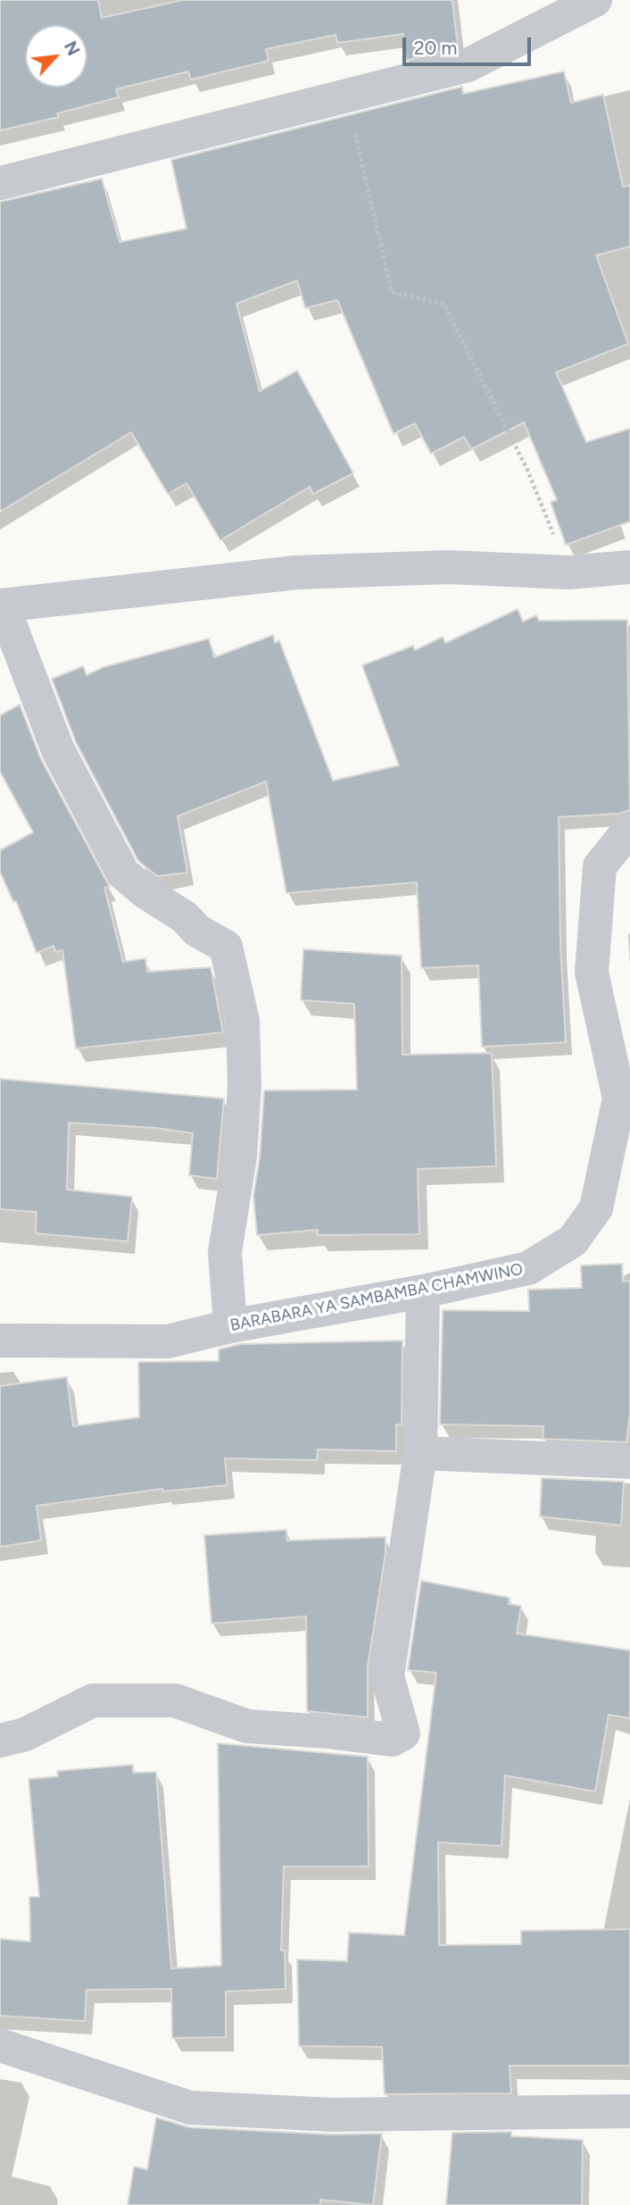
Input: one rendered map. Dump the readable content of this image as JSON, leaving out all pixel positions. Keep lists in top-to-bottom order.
{
  "streets": {
    "street": ["BARABARA YA SAMBAMBA CHAMWINO"]
  },
  "scale_bar": "20 m",
  "north": "top right"
}
